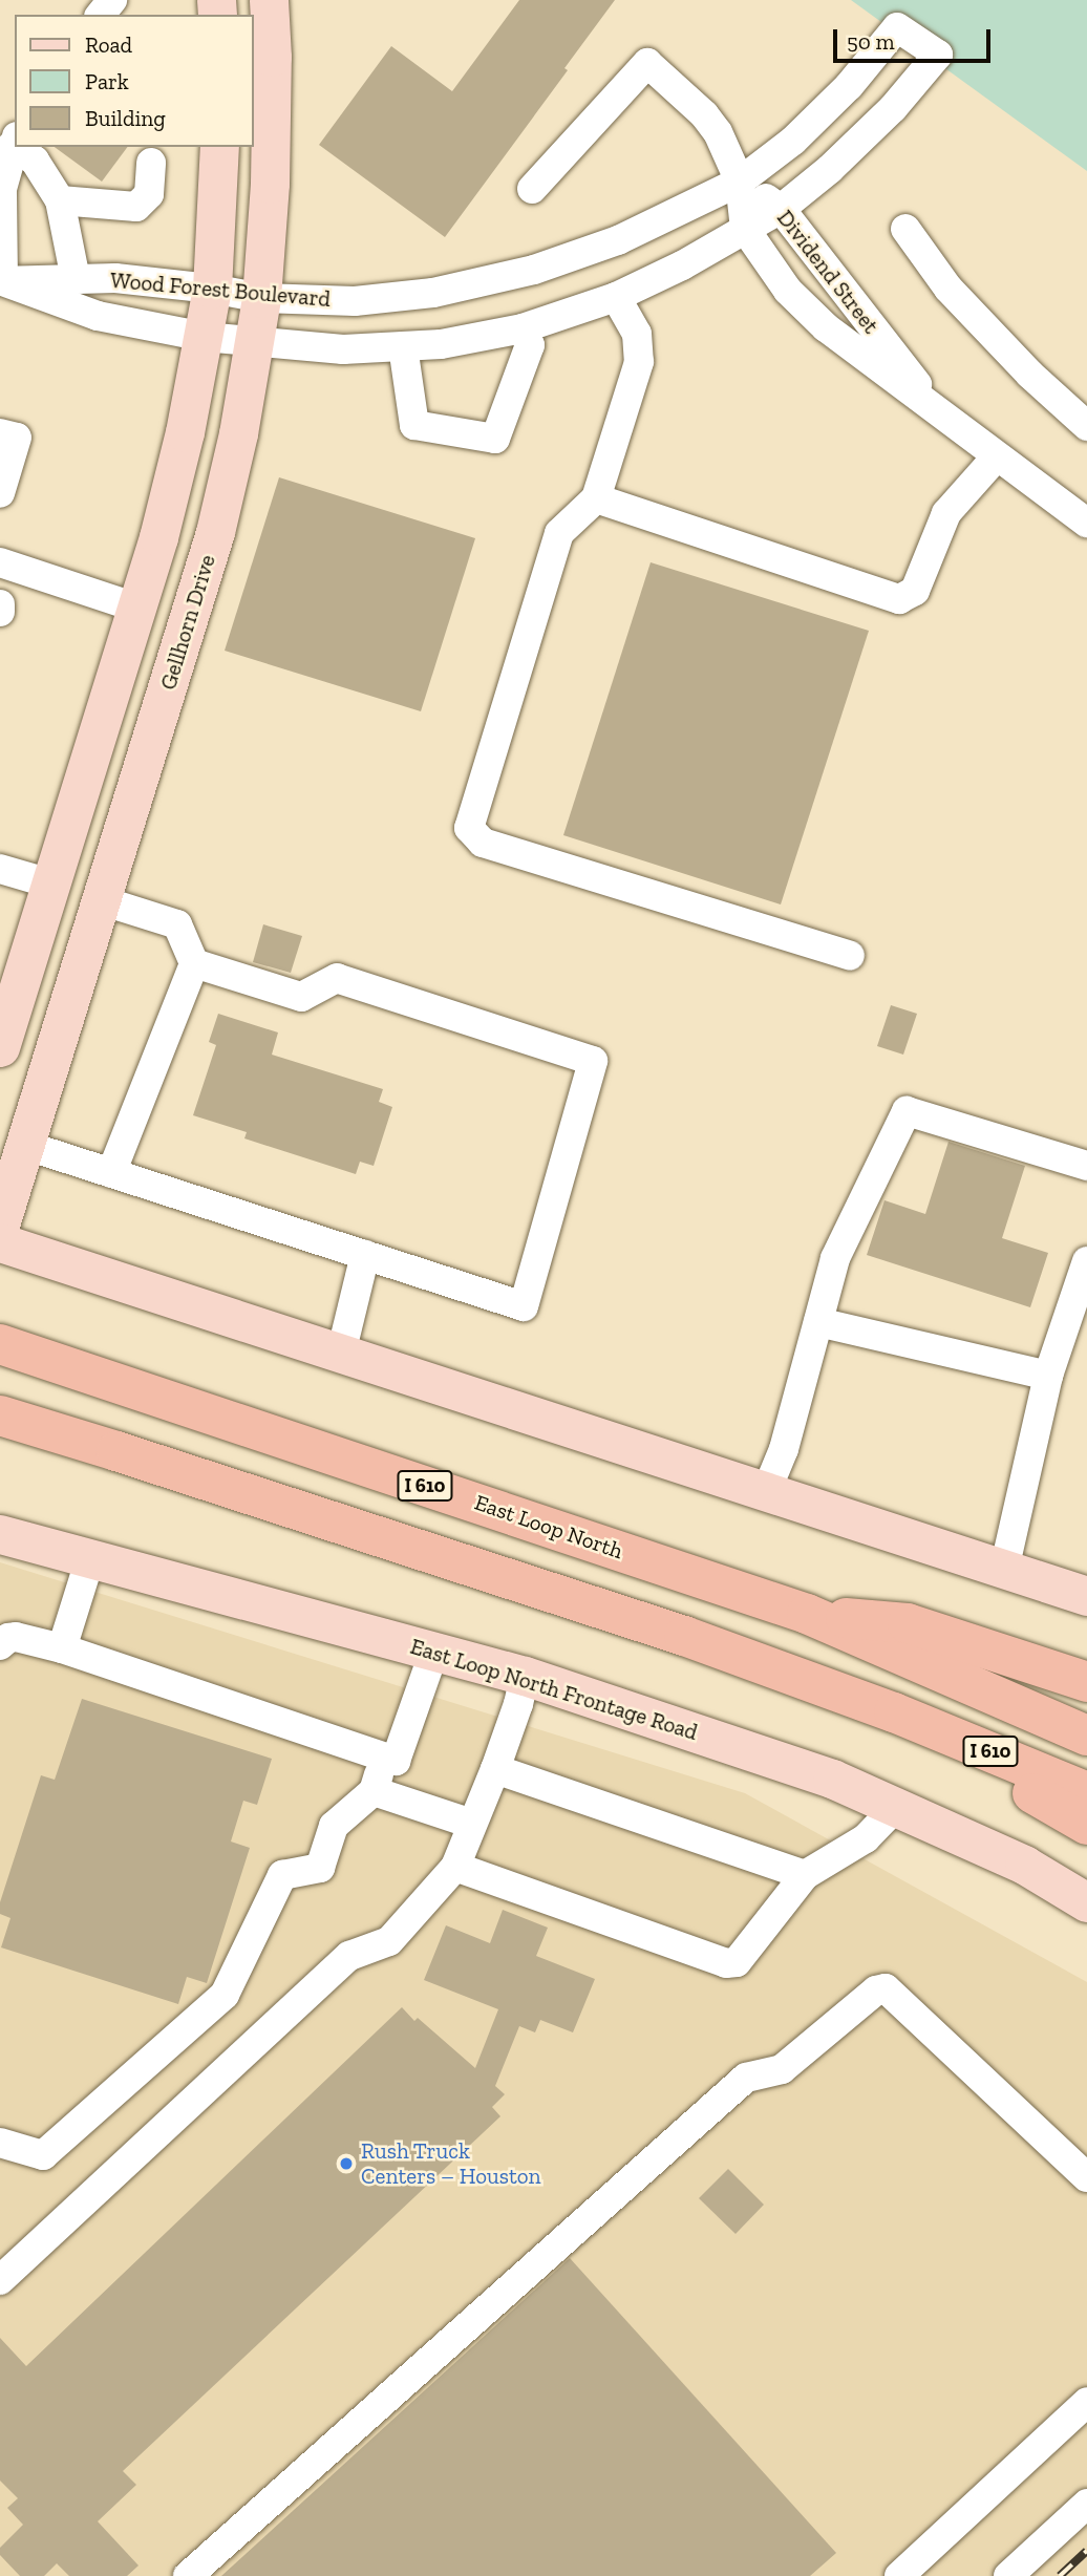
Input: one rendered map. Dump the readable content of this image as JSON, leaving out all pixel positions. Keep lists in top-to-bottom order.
{
  "streets": {
    "highway": ["I 610", "East Loop North"],
    "main road": ["Gellhorn Drive", "East Loop North Frontage Road"],
    "street": ["Dividend Street", "Wood Forest Boulevard"]
  },
  "crossings": [
    ["Dividend Street", "Wood Forest Boulevard"],
    ["Wood Forest Boulevard", "Gellhorn Drive"]
  ],
  "places": ["Rush Truck Centers – Houston"],
  "legend": ["Road", "Park", "Building"],
  "scale_bar": "50 m"
}
